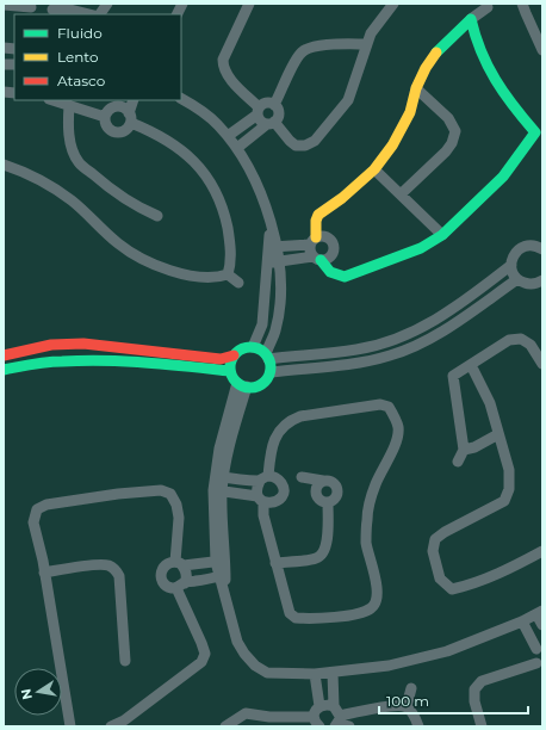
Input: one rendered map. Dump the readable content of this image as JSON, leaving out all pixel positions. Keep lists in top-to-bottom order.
{
  "legend": ["Fluido", "Lento", "Atasco"],
  "scale_bar": "100 m",
  "north": "left"
}
